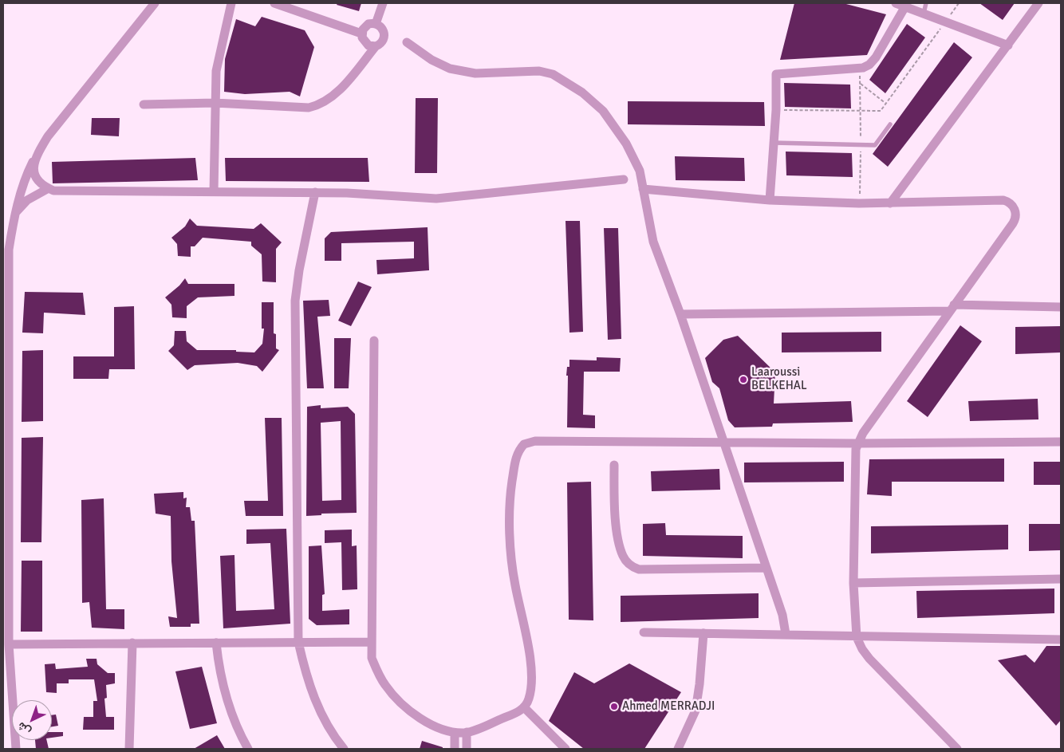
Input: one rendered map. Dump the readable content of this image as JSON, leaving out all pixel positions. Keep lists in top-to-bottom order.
{
  "places": ["Laaroussi BELKEHAL", "Ahmed MERRADJI"],
  "north": "bottom left"
}
